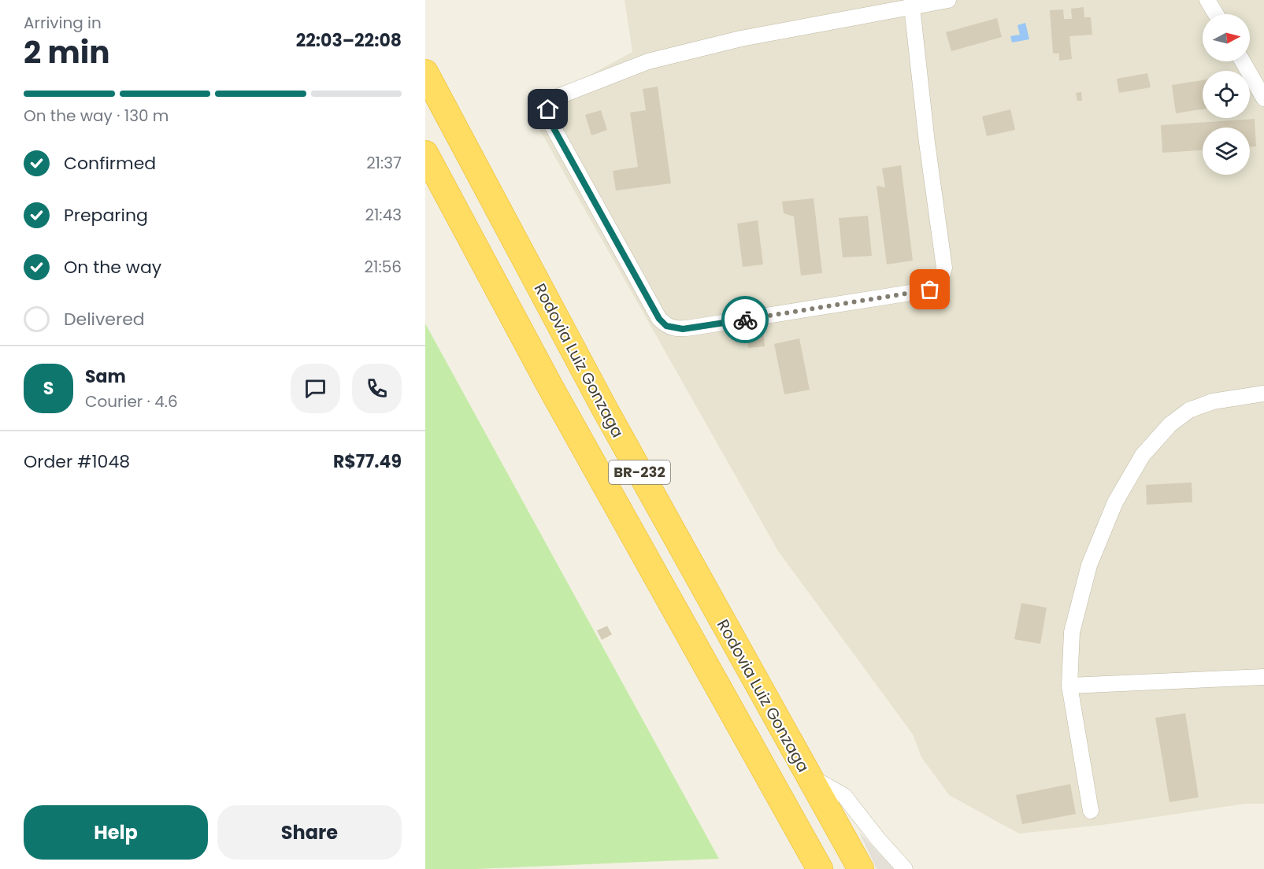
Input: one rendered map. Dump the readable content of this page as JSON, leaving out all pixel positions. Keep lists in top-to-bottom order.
{
  "streets": {
    "highway": ["Rodovia Luiz Gonzaga", "BR-232"]
  },
  "north": "right",
  "page": {
    "heading": ["2 min", "Arriving in", "22:03–22:08"],
    "panel": [
      "Sam",
      "Courier · 4.6",
      "Order #1048",
      "R$77.49"
    ],
    "bar": "On the way · 130 m",
    "list": [
      ["Confirmed", "21:37"],
      ["Preparing", "21:43"],
      ["On the way", "21:56"],
      "Delivered"
    ],
    "round": "S",
    "buttons": ["Help", "Share"]
  }
}
